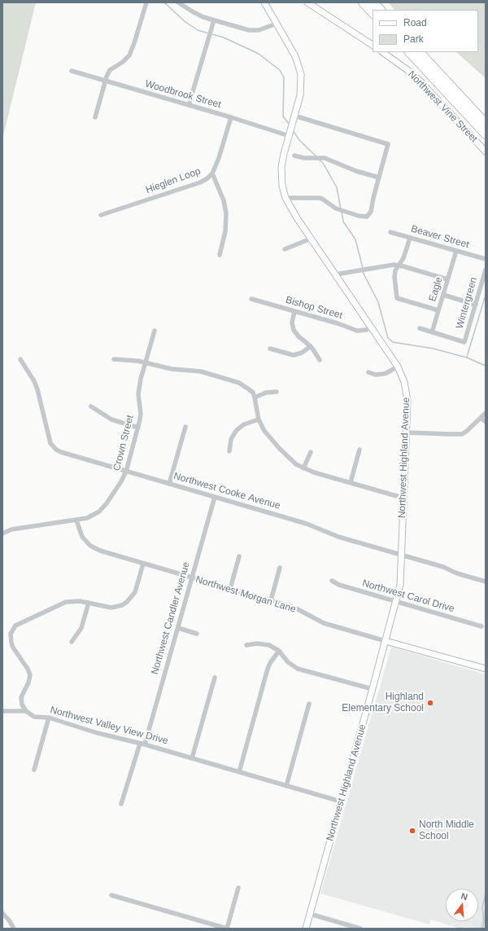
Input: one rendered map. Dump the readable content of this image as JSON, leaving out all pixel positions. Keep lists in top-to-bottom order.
{
  "streets": {
    "main road": ["Northwest Vine Street", "Northwest Highland Avenue", "Northwest Morgan Lane"],
    "street": [
      "Woodbrook Street",
      "Hieglen Loop",
      "Beaver Street",
      "Eagle",
      "Wintergreen",
      "Bishop Street",
      "Crown Street",
      "Northwest Cooke Avenue",
      "Northwest Carol Drive",
      "Northwest Candler Avenue",
      "Northwest Valley View Drive"
    ]
  },
  "crossings": [
    ["Woodbrook Street", "Hieglen Loop"],
    ["Woodbrook Street", "Northwest Highland Avenue"],
    ["Beaver Street", "Eagle"],
    ["Eagle", "Wintergreen"],
    ["Bishop Street", "Northwest Highland Avenue"],
    ["Crown Street", "Northwest Cooke Avenue"],
    ["Crown Street", "Northwest Morgan Lane"],
    ["Northwest Highland Avenue", "Northwest Cooke Avenue"],
    ["Northwest Highland Avenue", "Northwest Morgan Lane"],
    ["Northwest Highland Avenue", "Northwest Carol Drive"],
    ["Northwest Highland Avenue", "Northwest Valley View Drive"],
    ["Northwest Cooke Avenue", "Northwest Candler Avenue"],
    ["Northwest Morgan Lane", "Northwest Candler Avenue"],
    ["Northwest Candler Avenue", "Northwest Valley View Drive"]
  ],
  "places": ["Highland Elementary School", "North Middle School"],
  "legend": ["Road", "Park"],
  "north": "top"
}
